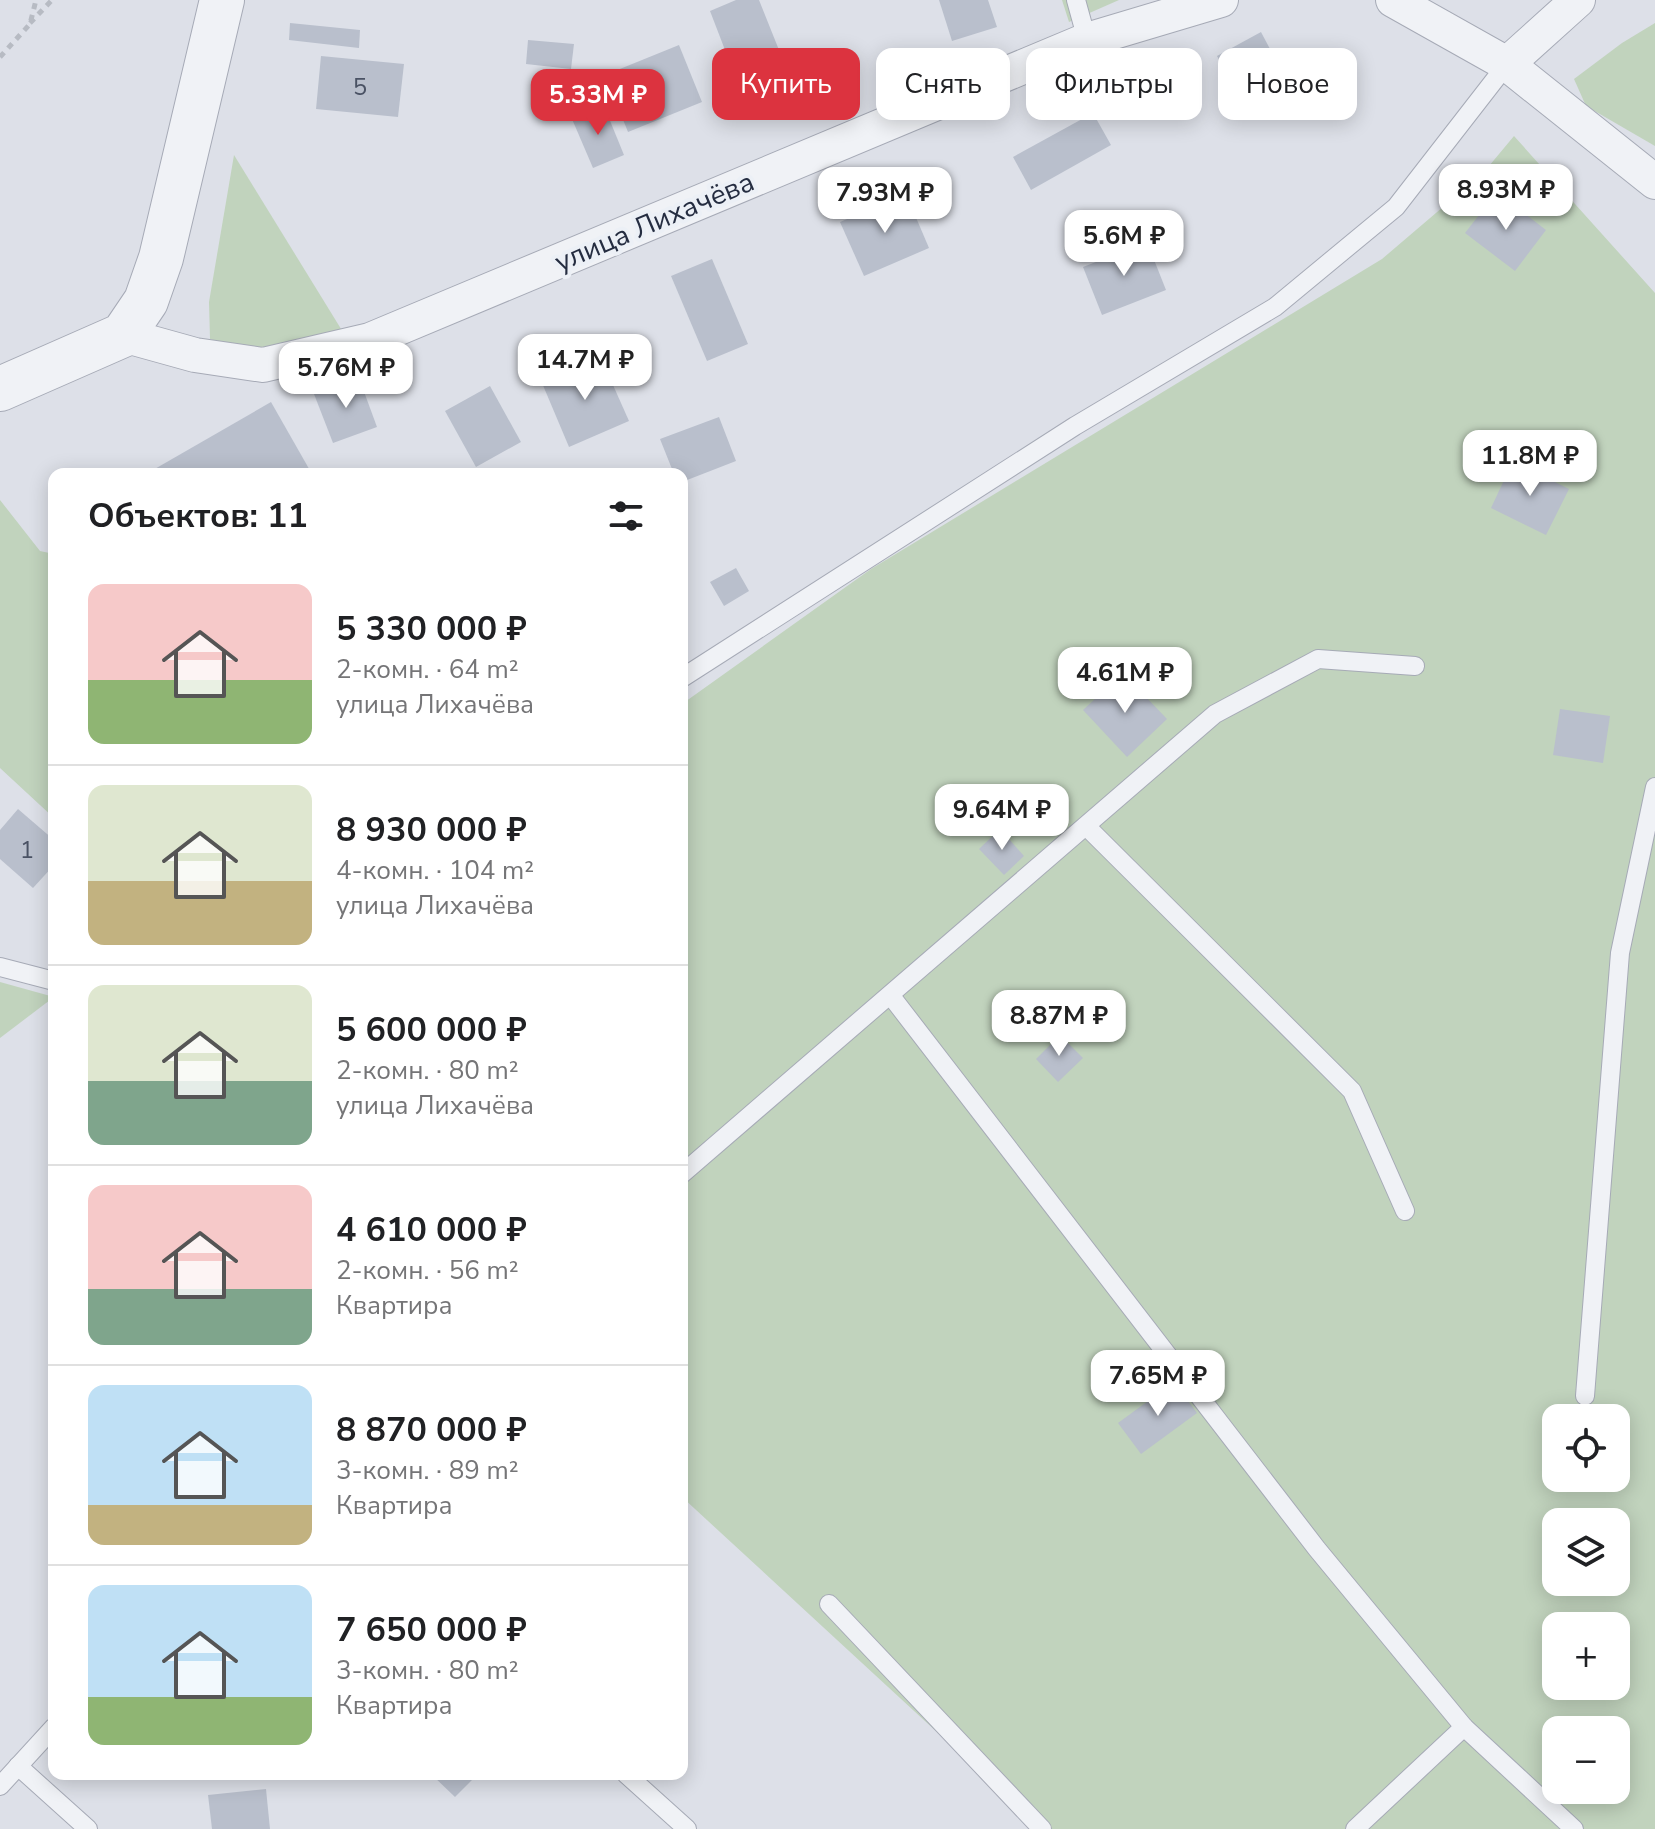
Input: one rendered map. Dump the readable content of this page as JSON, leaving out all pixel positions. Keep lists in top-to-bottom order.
{
  "streets": {
    "street": ["улица Лихачёва"]
  },
  "house_numbers": ["5", "1"],
  "page": {
    "chip": [
      "Купить",
      "Снять",
      "Фильтры",
      "Новое"
    ],
    "price": [
      "5.33M ₽",
      "8.93M ₽",
      "7.93M ₽",
      "5.6M ₽",
      "14.7M ₽",
      "5.76M ₽",
      "11.8M ₽",
      "4.61M ₽",
      "9.64M ₽",
      "8.87M ₽",
      "7.65M ₽"
    ],
    "heading": "Объектов: 11",
    "list": [
      {
        "name": "5 330 000 ₽",
        "note": "2-комн. · 64 m² · улица Лихачёва"
      },
      {
        "name": "8 930 000 ₽",
        "note": "4-комн. · 104 m² · улица Лихачёва"
      },
      {
        "name": "5 600 000 ₽",
        "note": "2-комн. · 80 m² · улица Лихачёва"
      },
      {
        "name": "4 610 000 ₽",
        "note": "2-комн. · 56 m² · Квартира"
      },
      {
        "name": "8 870 000 ₽",
        "note": "3-комн. · 89 m² · Квартира"
      },
      {
        "name": "7 650 000 ₽",
        "note": "3-комн. · 80 m² · Квартира"
      }
    ],
    "map_buttons": ["+", "−"]
  }
}
